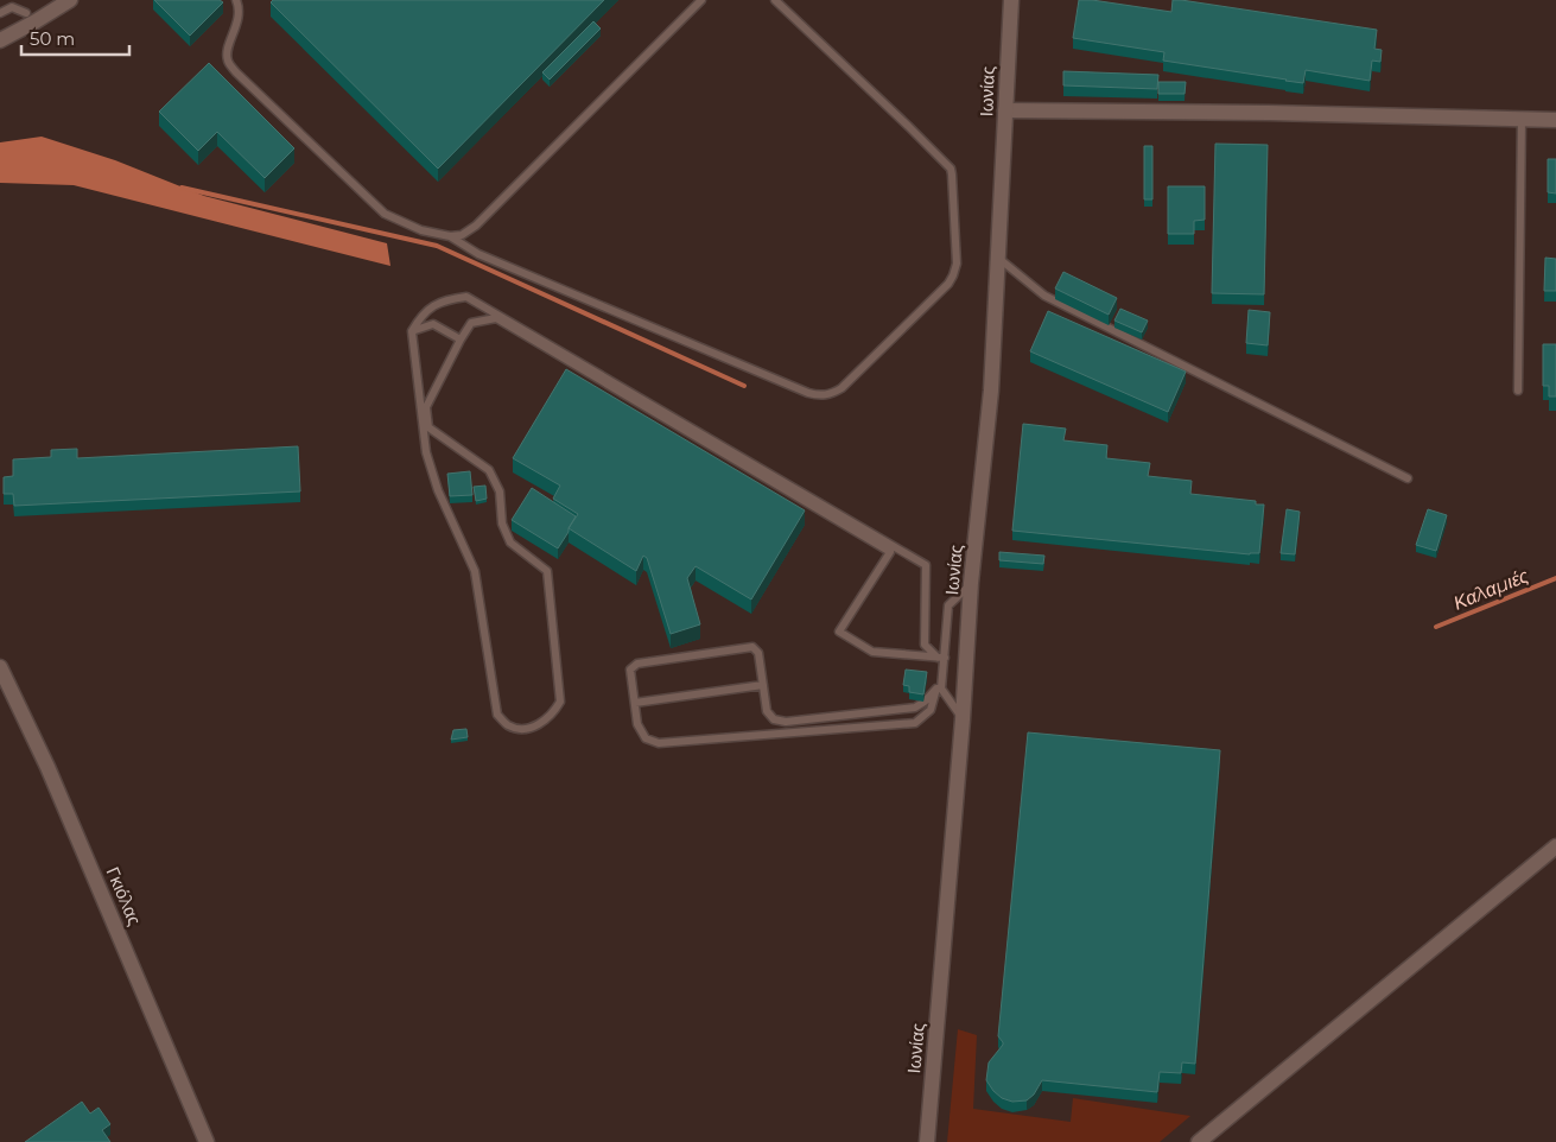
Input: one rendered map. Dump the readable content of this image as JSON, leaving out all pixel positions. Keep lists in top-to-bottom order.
{
  "streets": {
    "street": ["Ιωνίας", "Γκιόλας"]
  },
  "water": ["Καλαμιές"],
  "scale_bar": "50 m"
}
